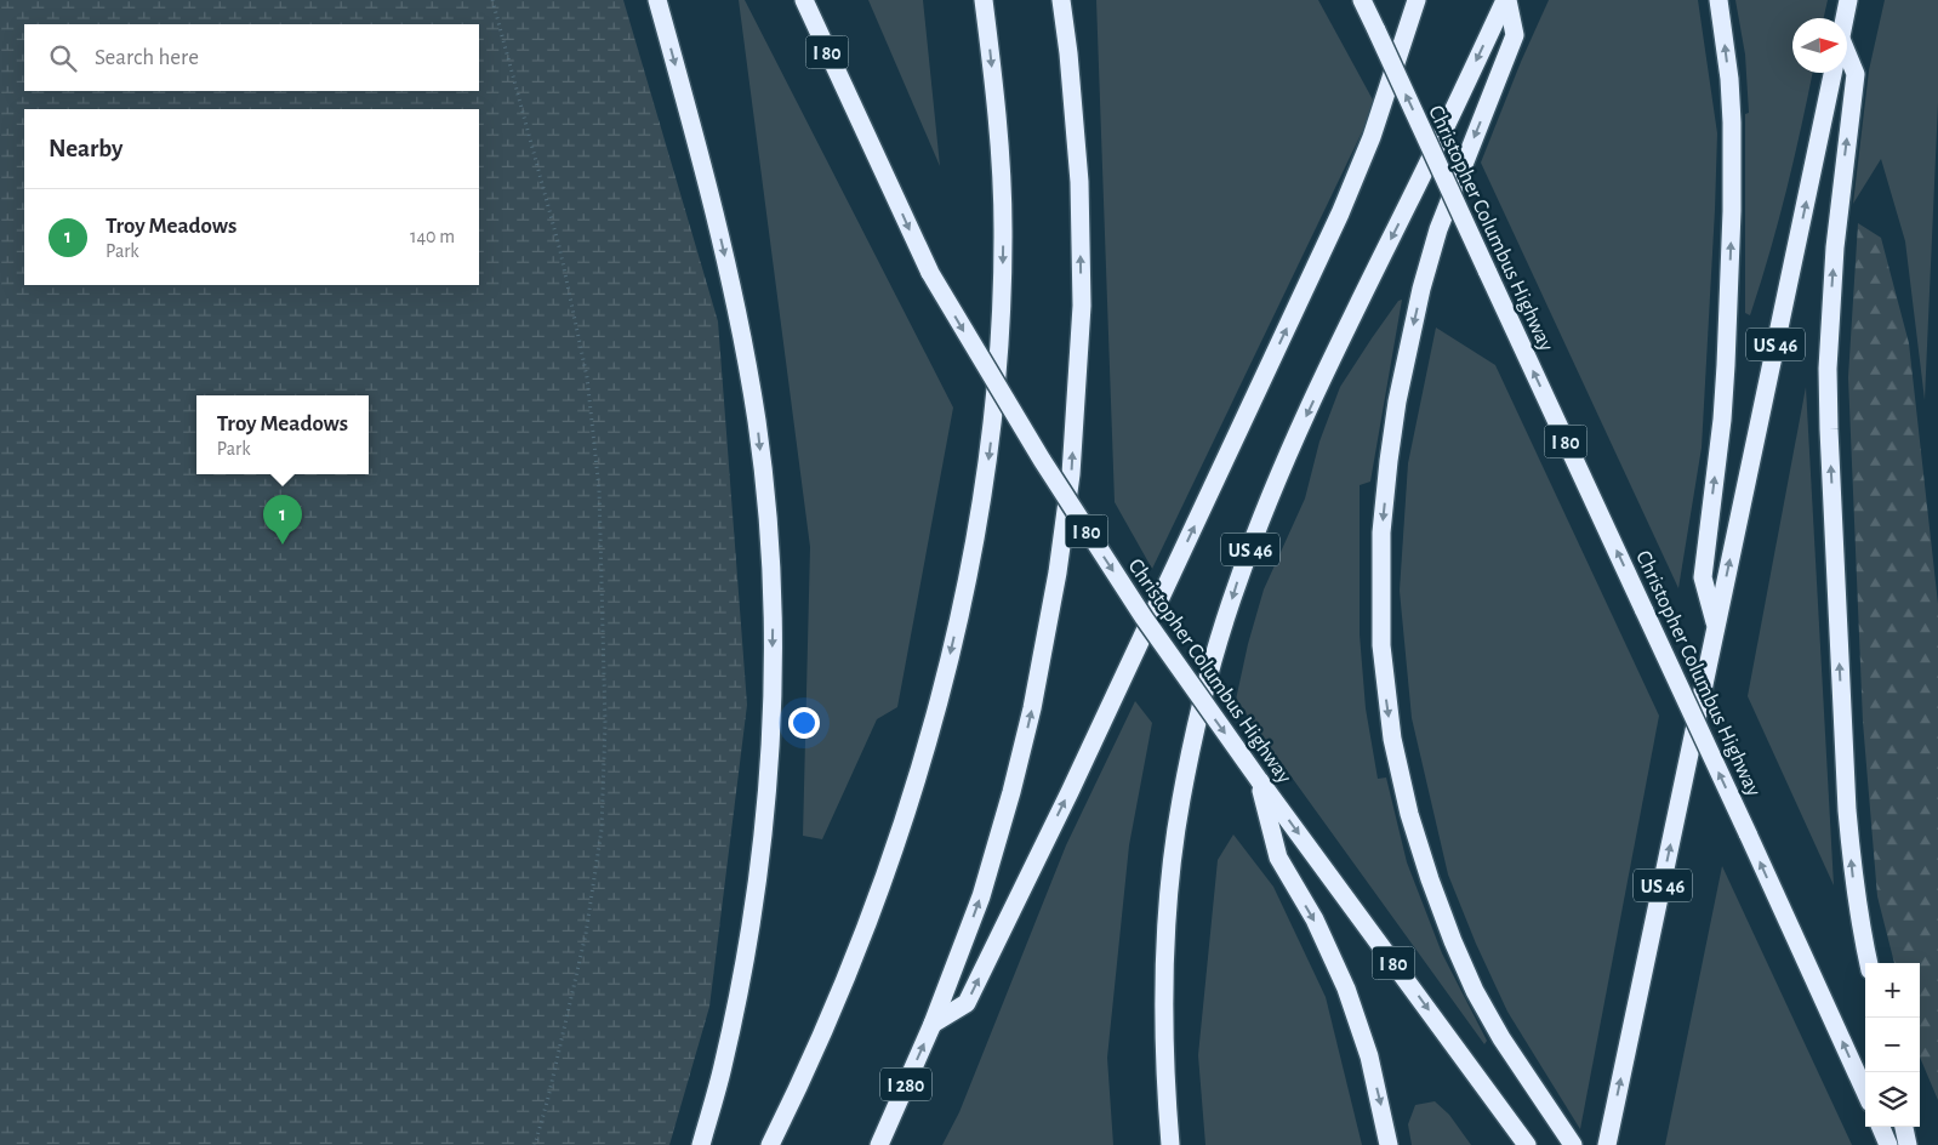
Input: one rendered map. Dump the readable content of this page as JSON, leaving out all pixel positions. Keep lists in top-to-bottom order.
{
  "streets": {
    "highway": [
      "I 80",
      "Christopher Columbus Highway",
      "US 46",
      "I 280"
    ]
  },
  "north": "right",
  "page": {
    "search": "Search here",
    "heading": "Nearby",
    "list": [
      {
        "mark": "1",
        "name": "Troy Meadows",
        "note": "Park",
        "value": "140 m"
      }
    ],
    "popup": ["Troy Meadows", "Park"],
    "pins": "1",
    "map_buttons": ["+", "−"]
  }
}
